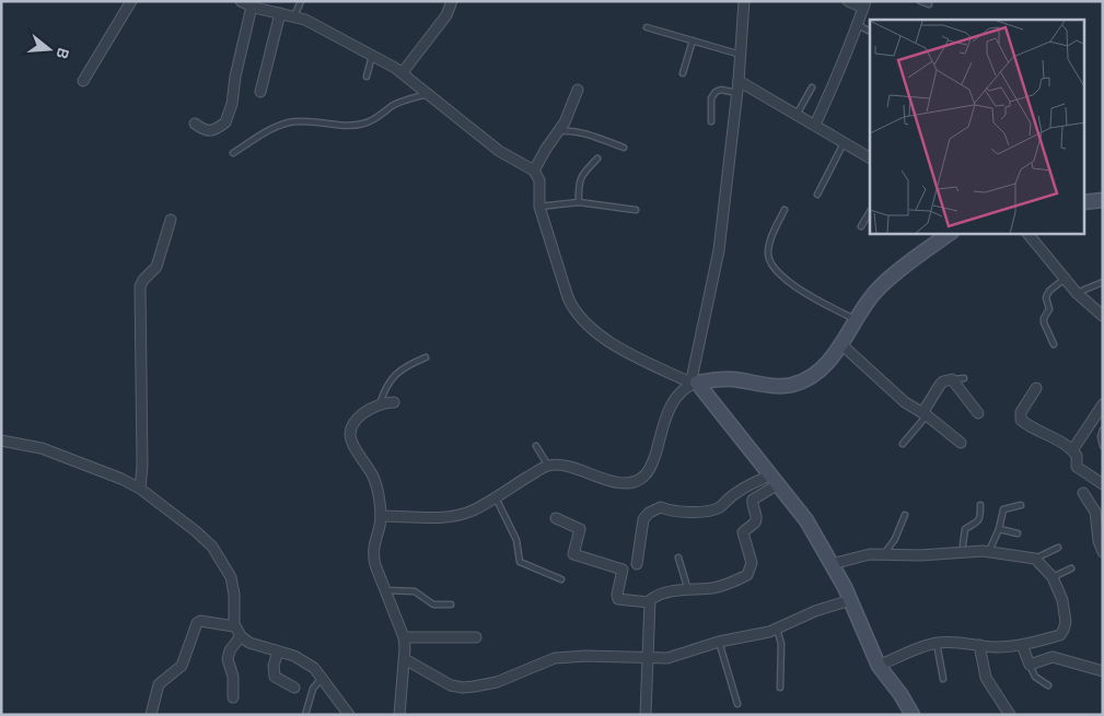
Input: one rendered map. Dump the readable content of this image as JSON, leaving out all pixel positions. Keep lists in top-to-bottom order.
{
  "north": "right"
}
